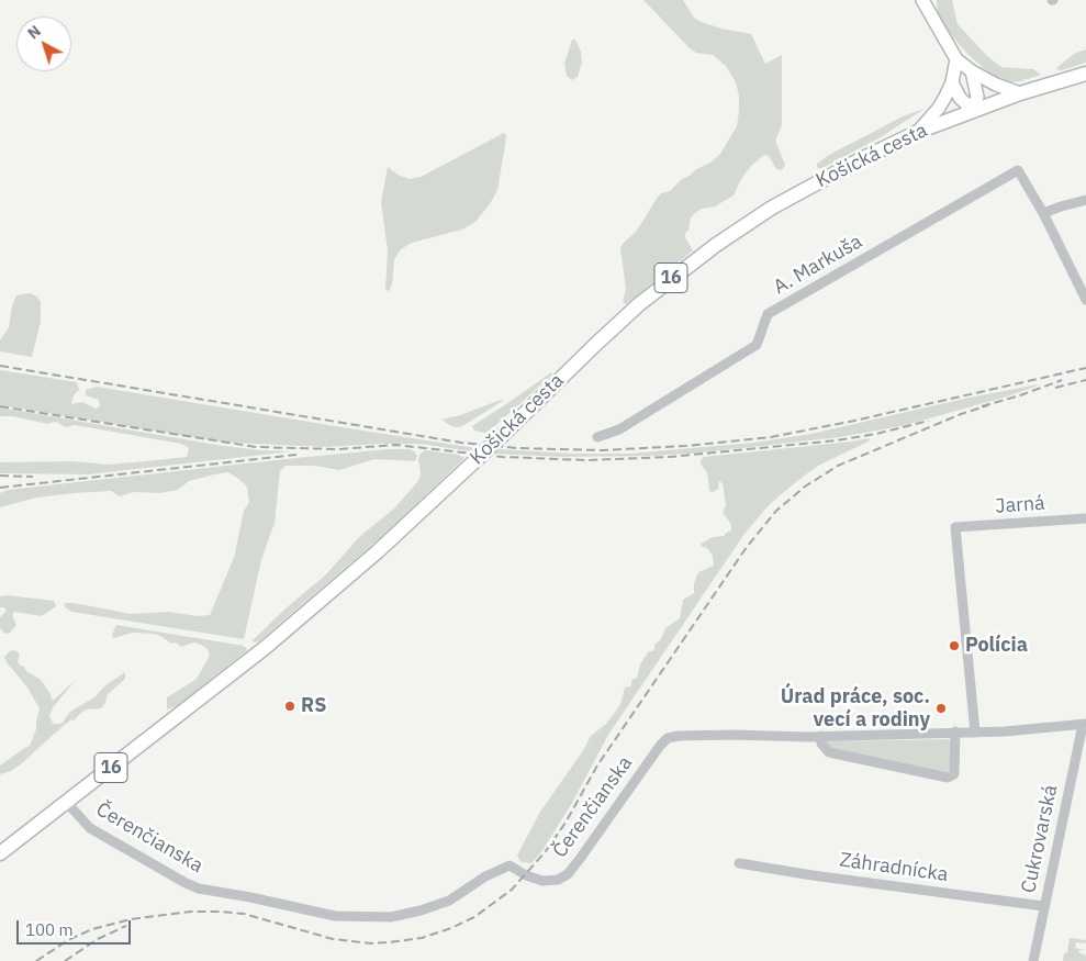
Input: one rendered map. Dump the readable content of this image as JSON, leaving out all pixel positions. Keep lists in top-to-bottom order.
{
  "streets": {
    "main road": ["Košická cesta", "16"],
    "street": [
      "A. Markuša",
      "Jarná",
      "Čerenčianska",
      "Cukrovarská",
      "Záhradnícka"
    ]
  },
  "crossings": [
    ["Košická cesta", "Čerenčianska"],
    ["Jarná", "Čerenčianska"],
    ["Čerenčianska", "Cukrovarská"],
    ["Cukrovarská", "Záhradnícka"]
  ],
  "places": ["Polícia", "RS", "Úrad práce, soc. vecí a rodiny"],
  "scale_bar": "100 m",
  "north": "top left"
}
